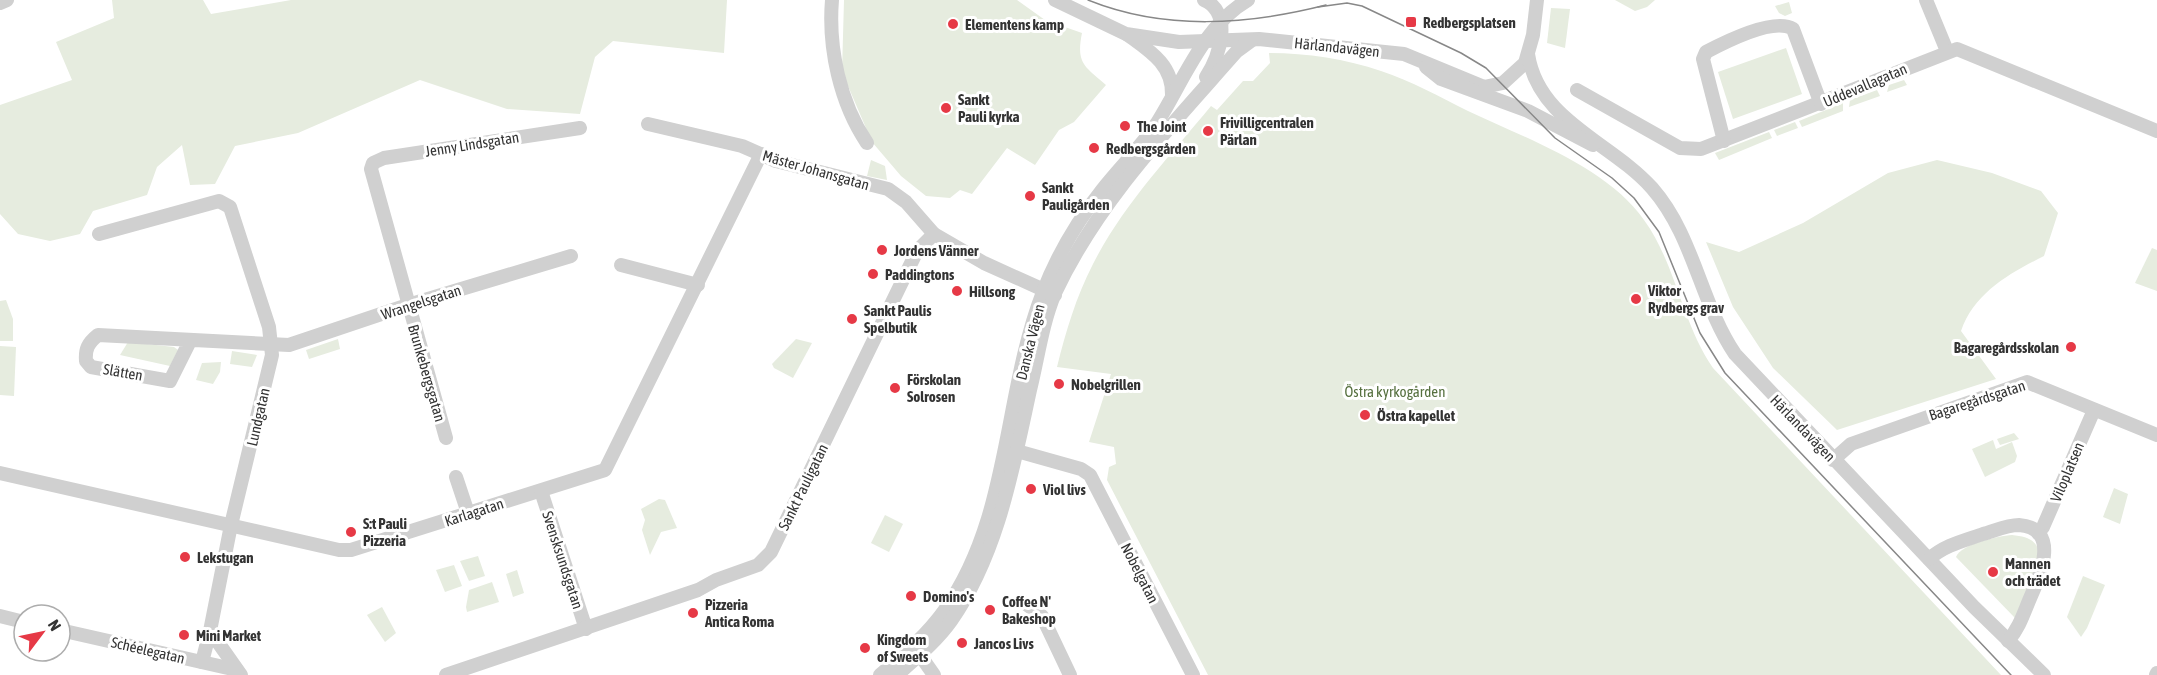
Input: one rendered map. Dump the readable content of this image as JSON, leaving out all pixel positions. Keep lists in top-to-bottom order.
{
  "streets": {
    "street": [
      "Härlandavägen",
      "Uddevallagatan",
      "Jenny Lindsgatan",
      "Mäster Johansgatan",
      "Wrangelsgatan",
      "Danska Vägen",
      "Slätten",
      "Brunkebergsgatan",
      "Bagaregårdsgatan",
      "Lundgatan",
      "Viloplatsen",
      "Sankt Pauligatan",
      "Karlagatan",
      "Svensksundsgatan",
      "Nobelgatan",
      "Schéelegatan"
    ]
  },
  "crossings": [
    ["Härlandavägen", "Danska Vägen"],
    ["Härlandavägen", "Bagaregårdsgatan"],
    ["Jenny Lindsgatan", "Brunkebergsgatan"],
    ["Mäster Johansgatan", "Sankt Pauligatan"],
    ["Mäster Johansgatan", "Karlagatan"],
    ["Wrangelsgatan", "Slätten"],
    ["Wrangelsgatan", "Brunkebergsgatan"],
    ["Wrangelsgatan", "Lundgatan"],
    ["Danska Vägen", "Nobelgatan"],
    ["Slätten", "Lundgatan"],
    ["Bagaregårdsgatan", "Viloplatsen"],
    ["Lundgatan", "Karlagatan"],
    ["Lundgatan", "Schéelegatan"],
    ["Sankt Pauligatan", "Svensksundsgatan"],
    ["Karlagatan", "Svensksundsgatan"]
  ],
  "parks": ["Östra kyrkogården"],
  "places": {
    "transit": ["Redbergsplatsen"],
    "other": [
      "Elementens kamp",
      "Sankt Pauli kyrka",
      "The Joint",
      "Frivilligcentralen Pärlan",
      "Redbergsgården",
      "Sankt Pauligården",
      "Jordens Vänner",
      "Paddingtons",
      "Hillsong",
      "Viktor Rydbergs grav",
      "Sankt Paulis Spelbutik",
      "Bagaregårdsskolan",
      "Nobelgrillen",
      "Förskolan Solrosen",
      "Östra kapellet",
      "Viol livs",
      "S:t Pauli Pizzeria",
      "Lekstugan",
      "Mannen och trädet",
      "Domino's",
      "Coffee N' Bakeshop",
      "Pizzeria Antica Roma",
      "Mini Market",
      "Jancos Livs",
      "Kingdom of Sweets"
    ]
  },
  "north": "top right"
}
